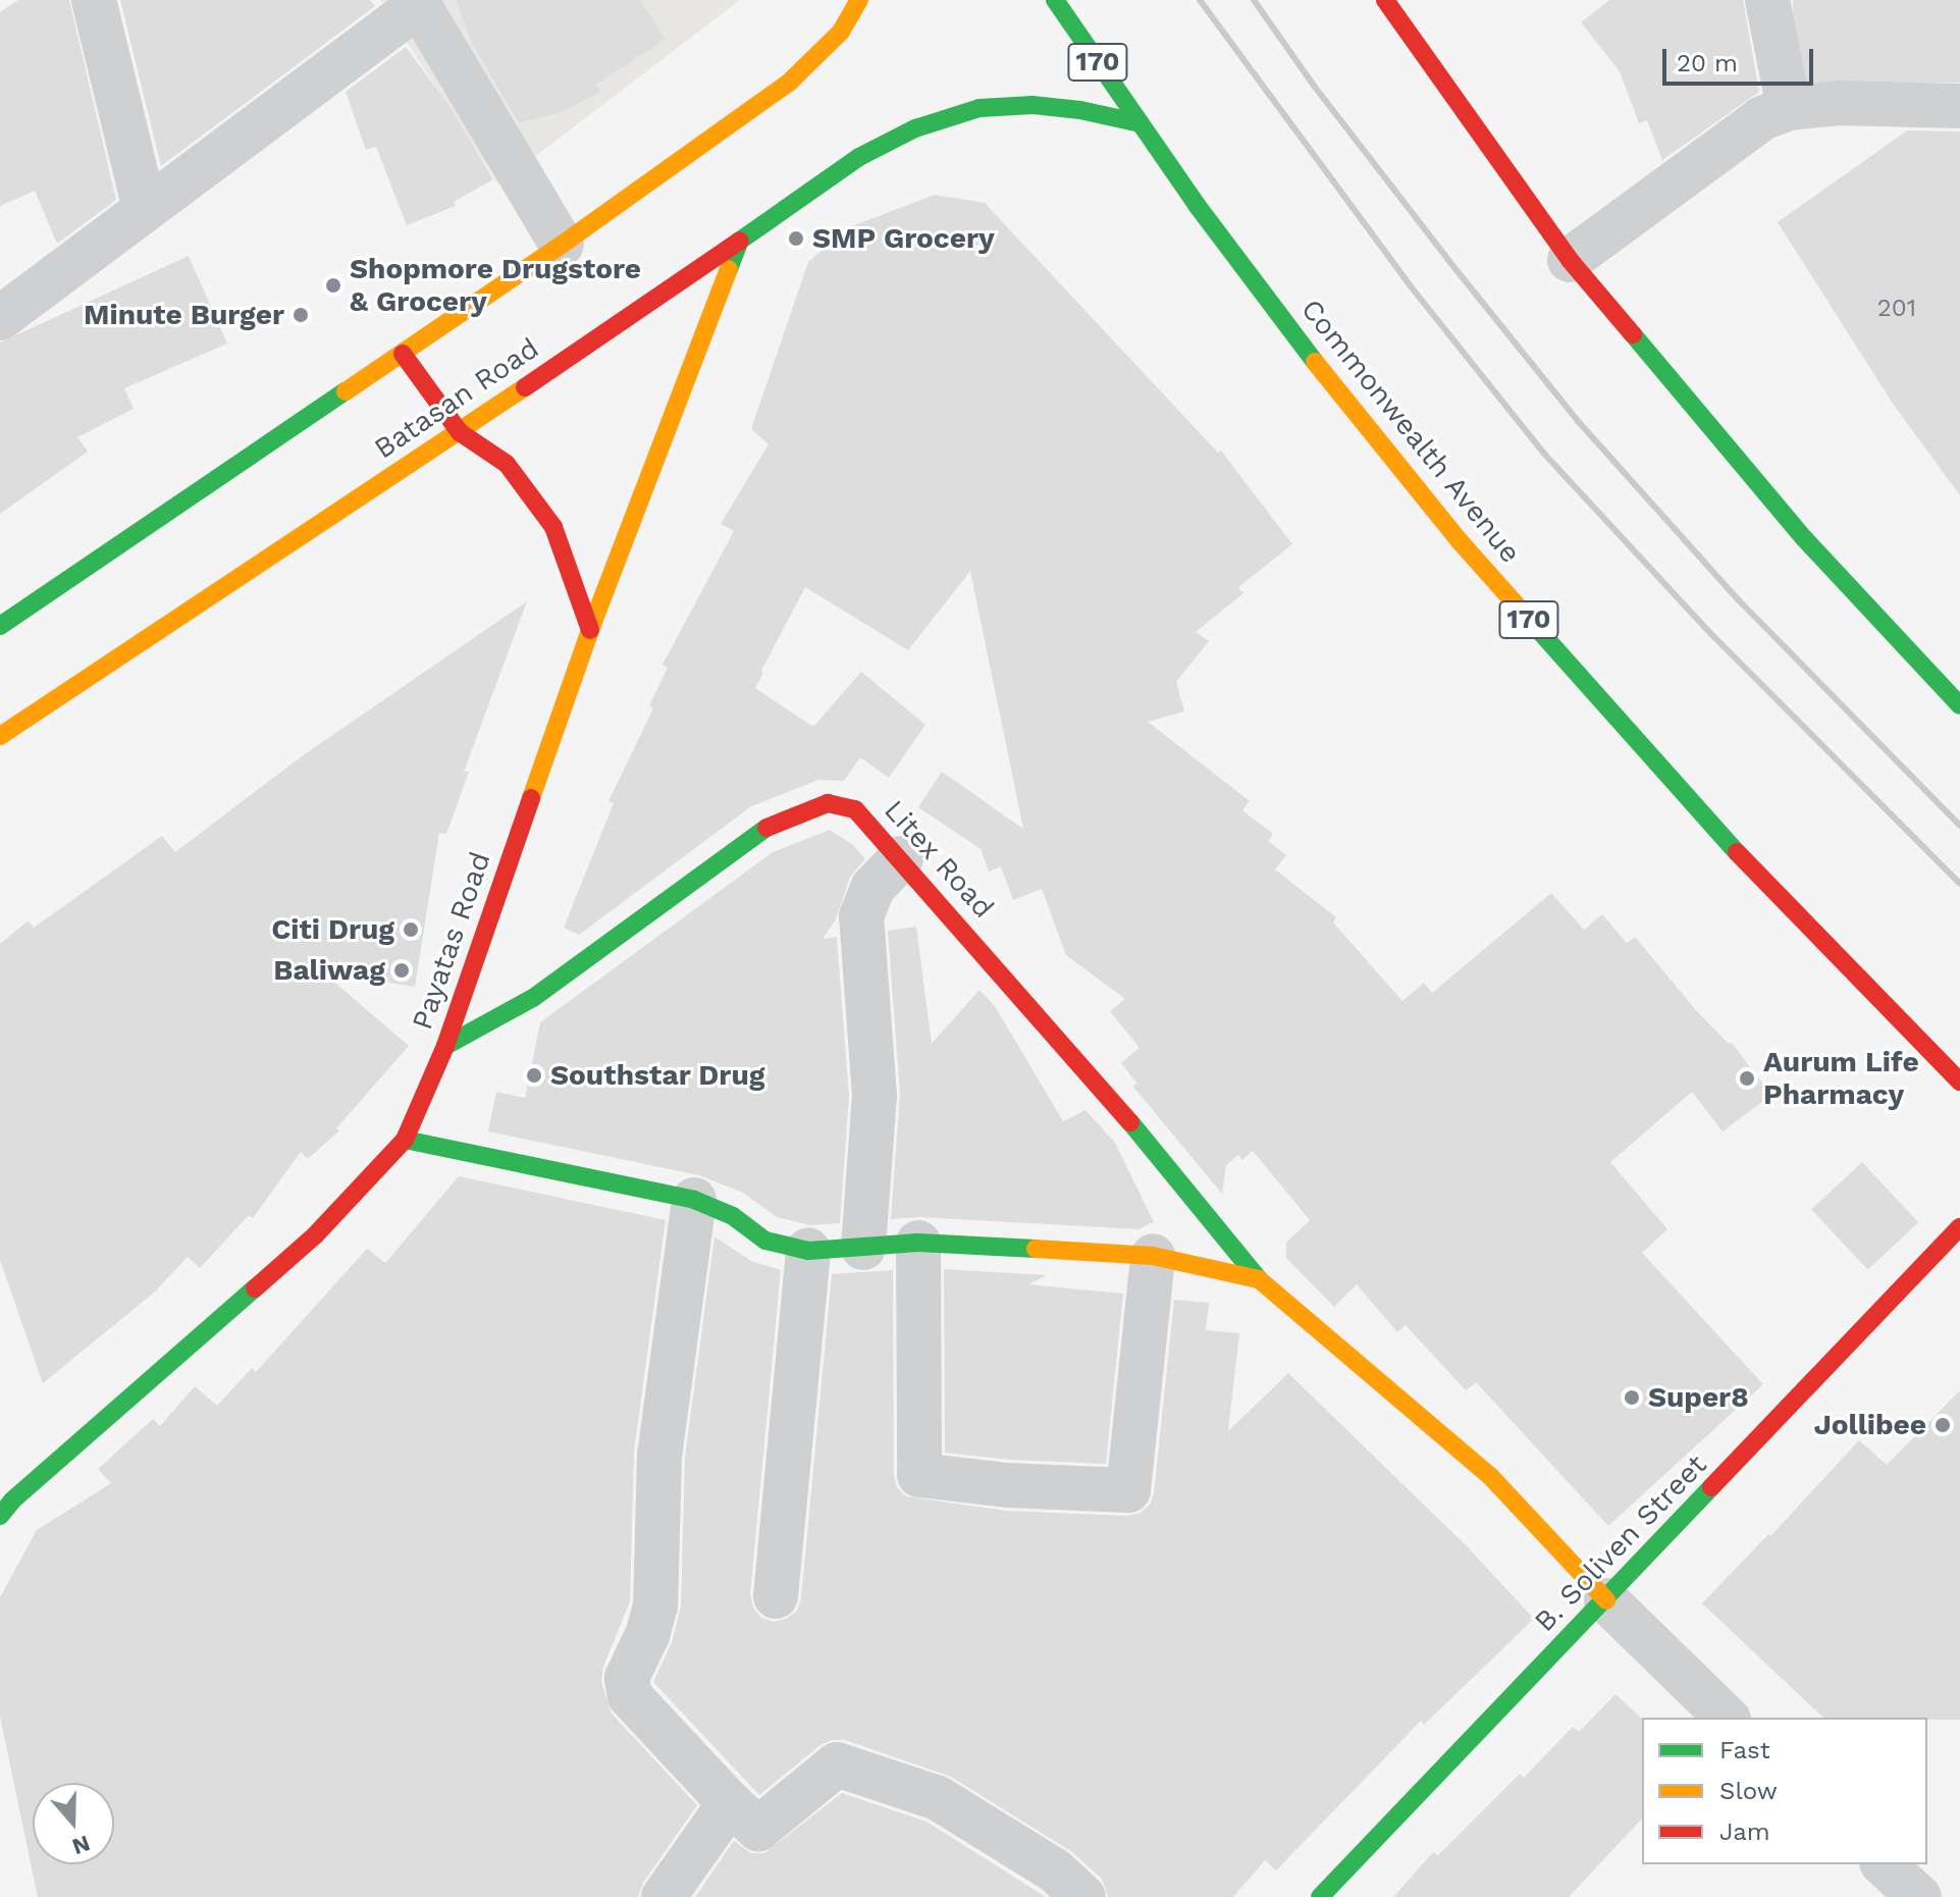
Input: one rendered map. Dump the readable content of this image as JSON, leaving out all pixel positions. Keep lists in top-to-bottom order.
{
  "streets": {
    "main road": [
      "170",
      "Batasan Road",
      "Commonwealth Avenue",
      "Litex Road",
      "Payatas Road",
      "B. Soliven Street"
    ]
  },
  "crossings": [
    ["Batasan Road", "Commonwealth Avenue"],
    ["Batasan Road", "Payatas Road"],
    ["Litex Road", "Payatas Road"],
    ["Litex Road", "B. Soliven Street"]
  ],
  "places": [
    "SMP Grocery",
    "Shopmore Drugstore & Grocery",
    "Minute Burger",
    "Citi Drug",
    "Baliwag",
    "Southstar Drug",
    "Aurum Life Pharmacy",
    "Super8",
    "Jollibee"
  ],
  "house_numbers": ["201"],
  "legend": ["Fast", "Slow", "Jam"],
  "scale_bar": "20 m",
  "north": "bottom"
}
